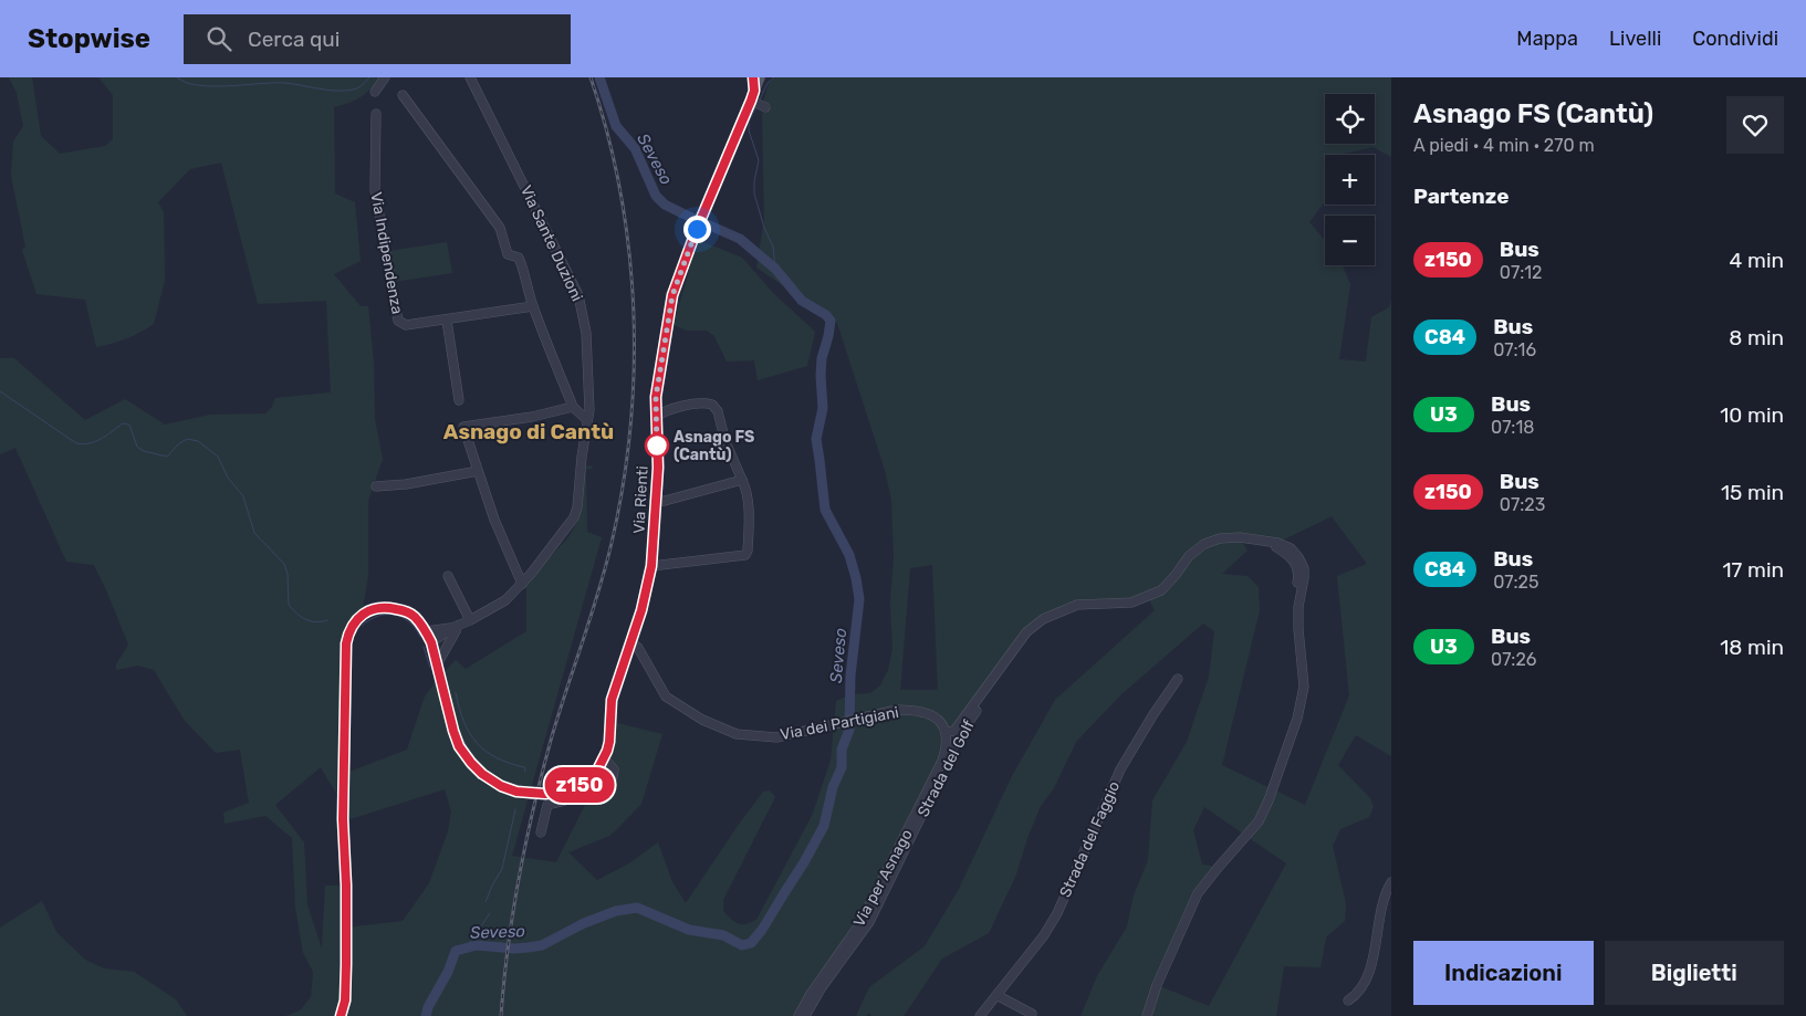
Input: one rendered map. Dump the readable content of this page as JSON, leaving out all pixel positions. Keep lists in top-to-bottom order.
{
  "streets": {
    "main road": ["Via Rienti"],
    "street": [
      "Via Sante Duzioni",
      "Via Indipendenza",
      "Via dei Partigiani",
      "Strada del Golf",
      "Strada del Faggio",
      "Via per Asnago"
    ]
  },
  "crossings": [
    ["Via Rienti", "Via dei Partigiani"],
    ["Via dei Partigiani", "Strada del Golf"],
    ["Via dei Partigiani", "Via per Asnago"],
    ["Strada del Golf", "Via per Asnago"]
  ],
  "districts": ["Asnago di Cantù"],
  "water": ["Seveso"],
  "places": ["Asnago FS (Cantù)"],
  "lines": ["bus line z150"],
  "page": {
    "header": "Stopwise",
    "search": "Cerca qui",
    "nav": ["Mappa", "Livelli", "Condividi"],
    "on_map": "z150",
    "heading": [
      ["Asnago FS (Cantù)", "A piedi · 4 min · 270 m"],
      "Partenze"
    ],
    "map_buttons": ["+", "−"],
    "list": [
      {
        "mark": "z150",
        "name": "Bus",
        "note": "07:12",
        "value": "4 min"
      },
      {
        "mark": "C84",
        "name": "Bus",
        "note": "07:16",
        "value": "8 min"
      },
      {
        "mark": "U3",
        "name": "Bus",
        "note": "07:18",
        "value": "10 min"
      },
      {
        "mark": "z150",
        "name": "Bus",
        "note": "07:23",
        "value": "15 min"
      },
      {
        "mark": "C84",
        "name": "Bus",
        "note": "07:25",
        "value": "17 min"
      },
      {
        "mark": "U3",
        "name": "Bus",
        "note": "07:26",
        "value": "18 min"
      }
    ],
    "buttons": ["Indicazioni", "Biglietti"]
  }
}
